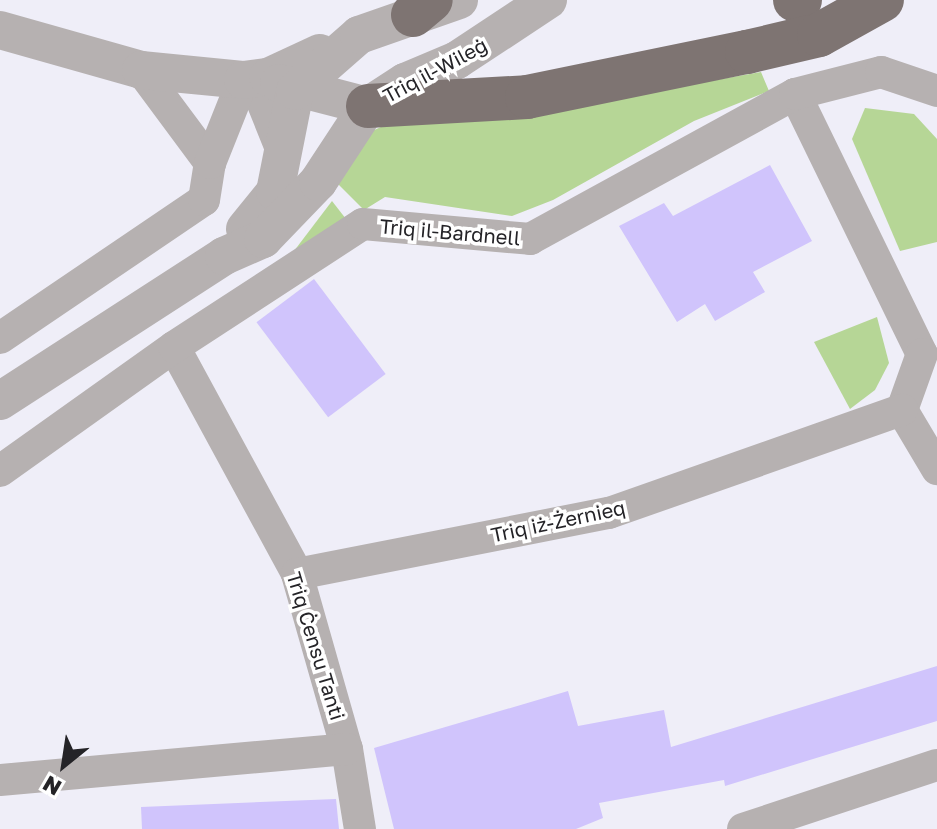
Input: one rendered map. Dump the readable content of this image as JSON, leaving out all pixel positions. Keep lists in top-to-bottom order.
{
  "streets": {
    "street": [
      "Triq il-Wileġ",
      "Triq il-Bardnell",
      "Triq iż-Żernieq",
      "Triq Ċensu Tanti"
    ]
  },
  "crossings": [
    ["Triq il-Bardnell", "Triq Ċensu Tanti"],
    ["Triq iż-Żernieq", "Triq Ċensu Tanti"]
  ],
  "north": "bottom left"
}
